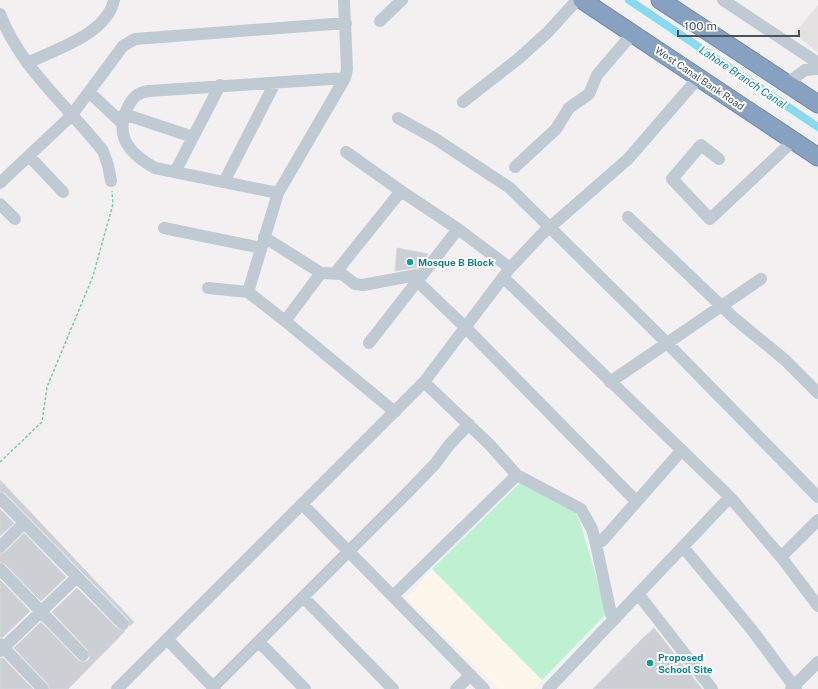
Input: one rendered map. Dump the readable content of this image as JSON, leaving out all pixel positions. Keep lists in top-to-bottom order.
{
  "streets": {
    "highway": ["West Canal Bank Road"]
  },
  "water": ["Lahore Branch Canal"],
  "places": ["Mosque B Block", "Proposed School Site"],
  "scale_bar": "100 m"
}
